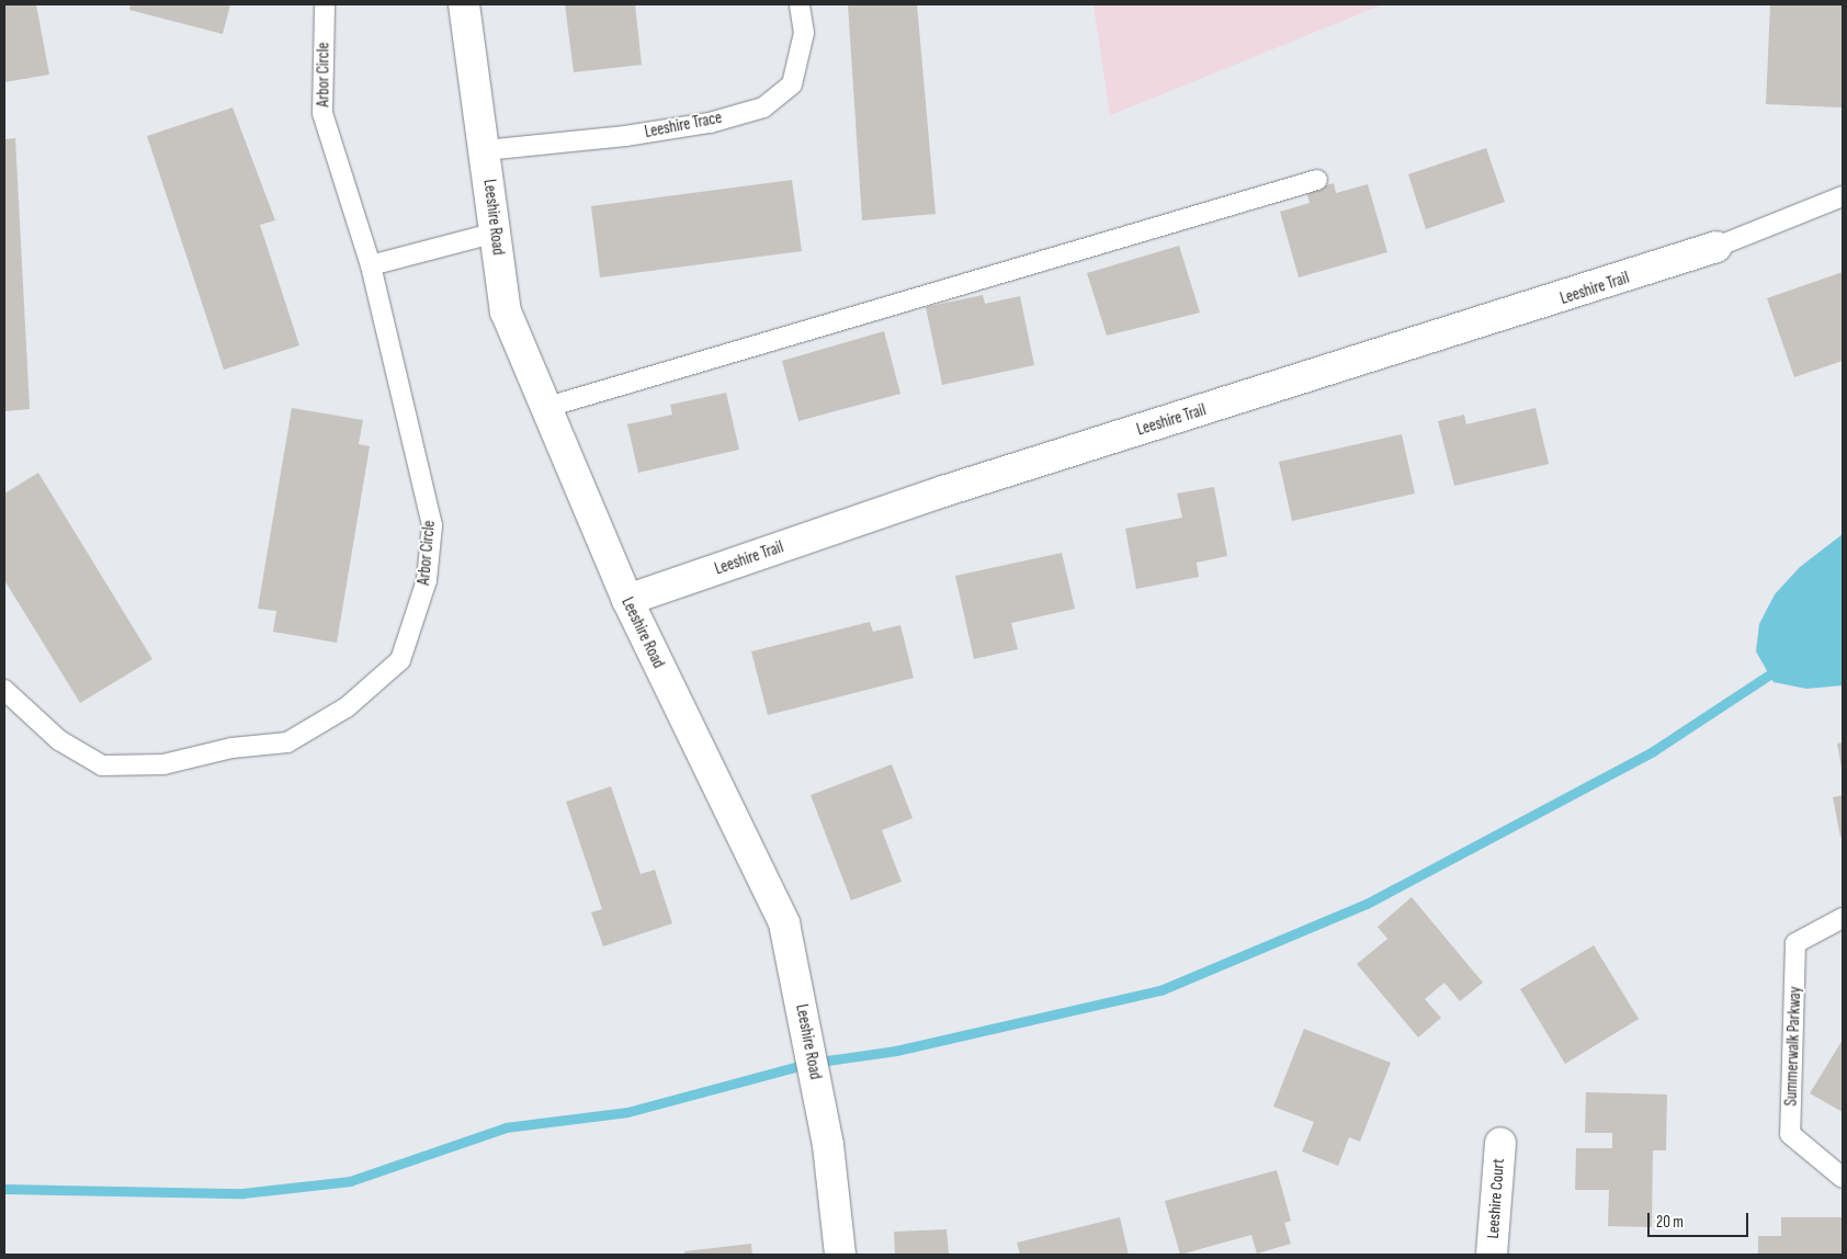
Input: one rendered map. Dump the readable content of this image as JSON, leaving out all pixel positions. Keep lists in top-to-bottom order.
{
  "streets": {
    "street": ["Leeshire Road", "Leeshire Trail", "Leeshire Court"],
    "lane": ["Arbor Circle", "Leeshire Trace", "Summerwalk Parkway"]
  },
  "crossings": [
    ["Leeshire Trace", "Leeshire Road"],
    ["Leeshire Road", "Leeshire Trail"]
  ],
  "scale_bar": "20 m"
}
